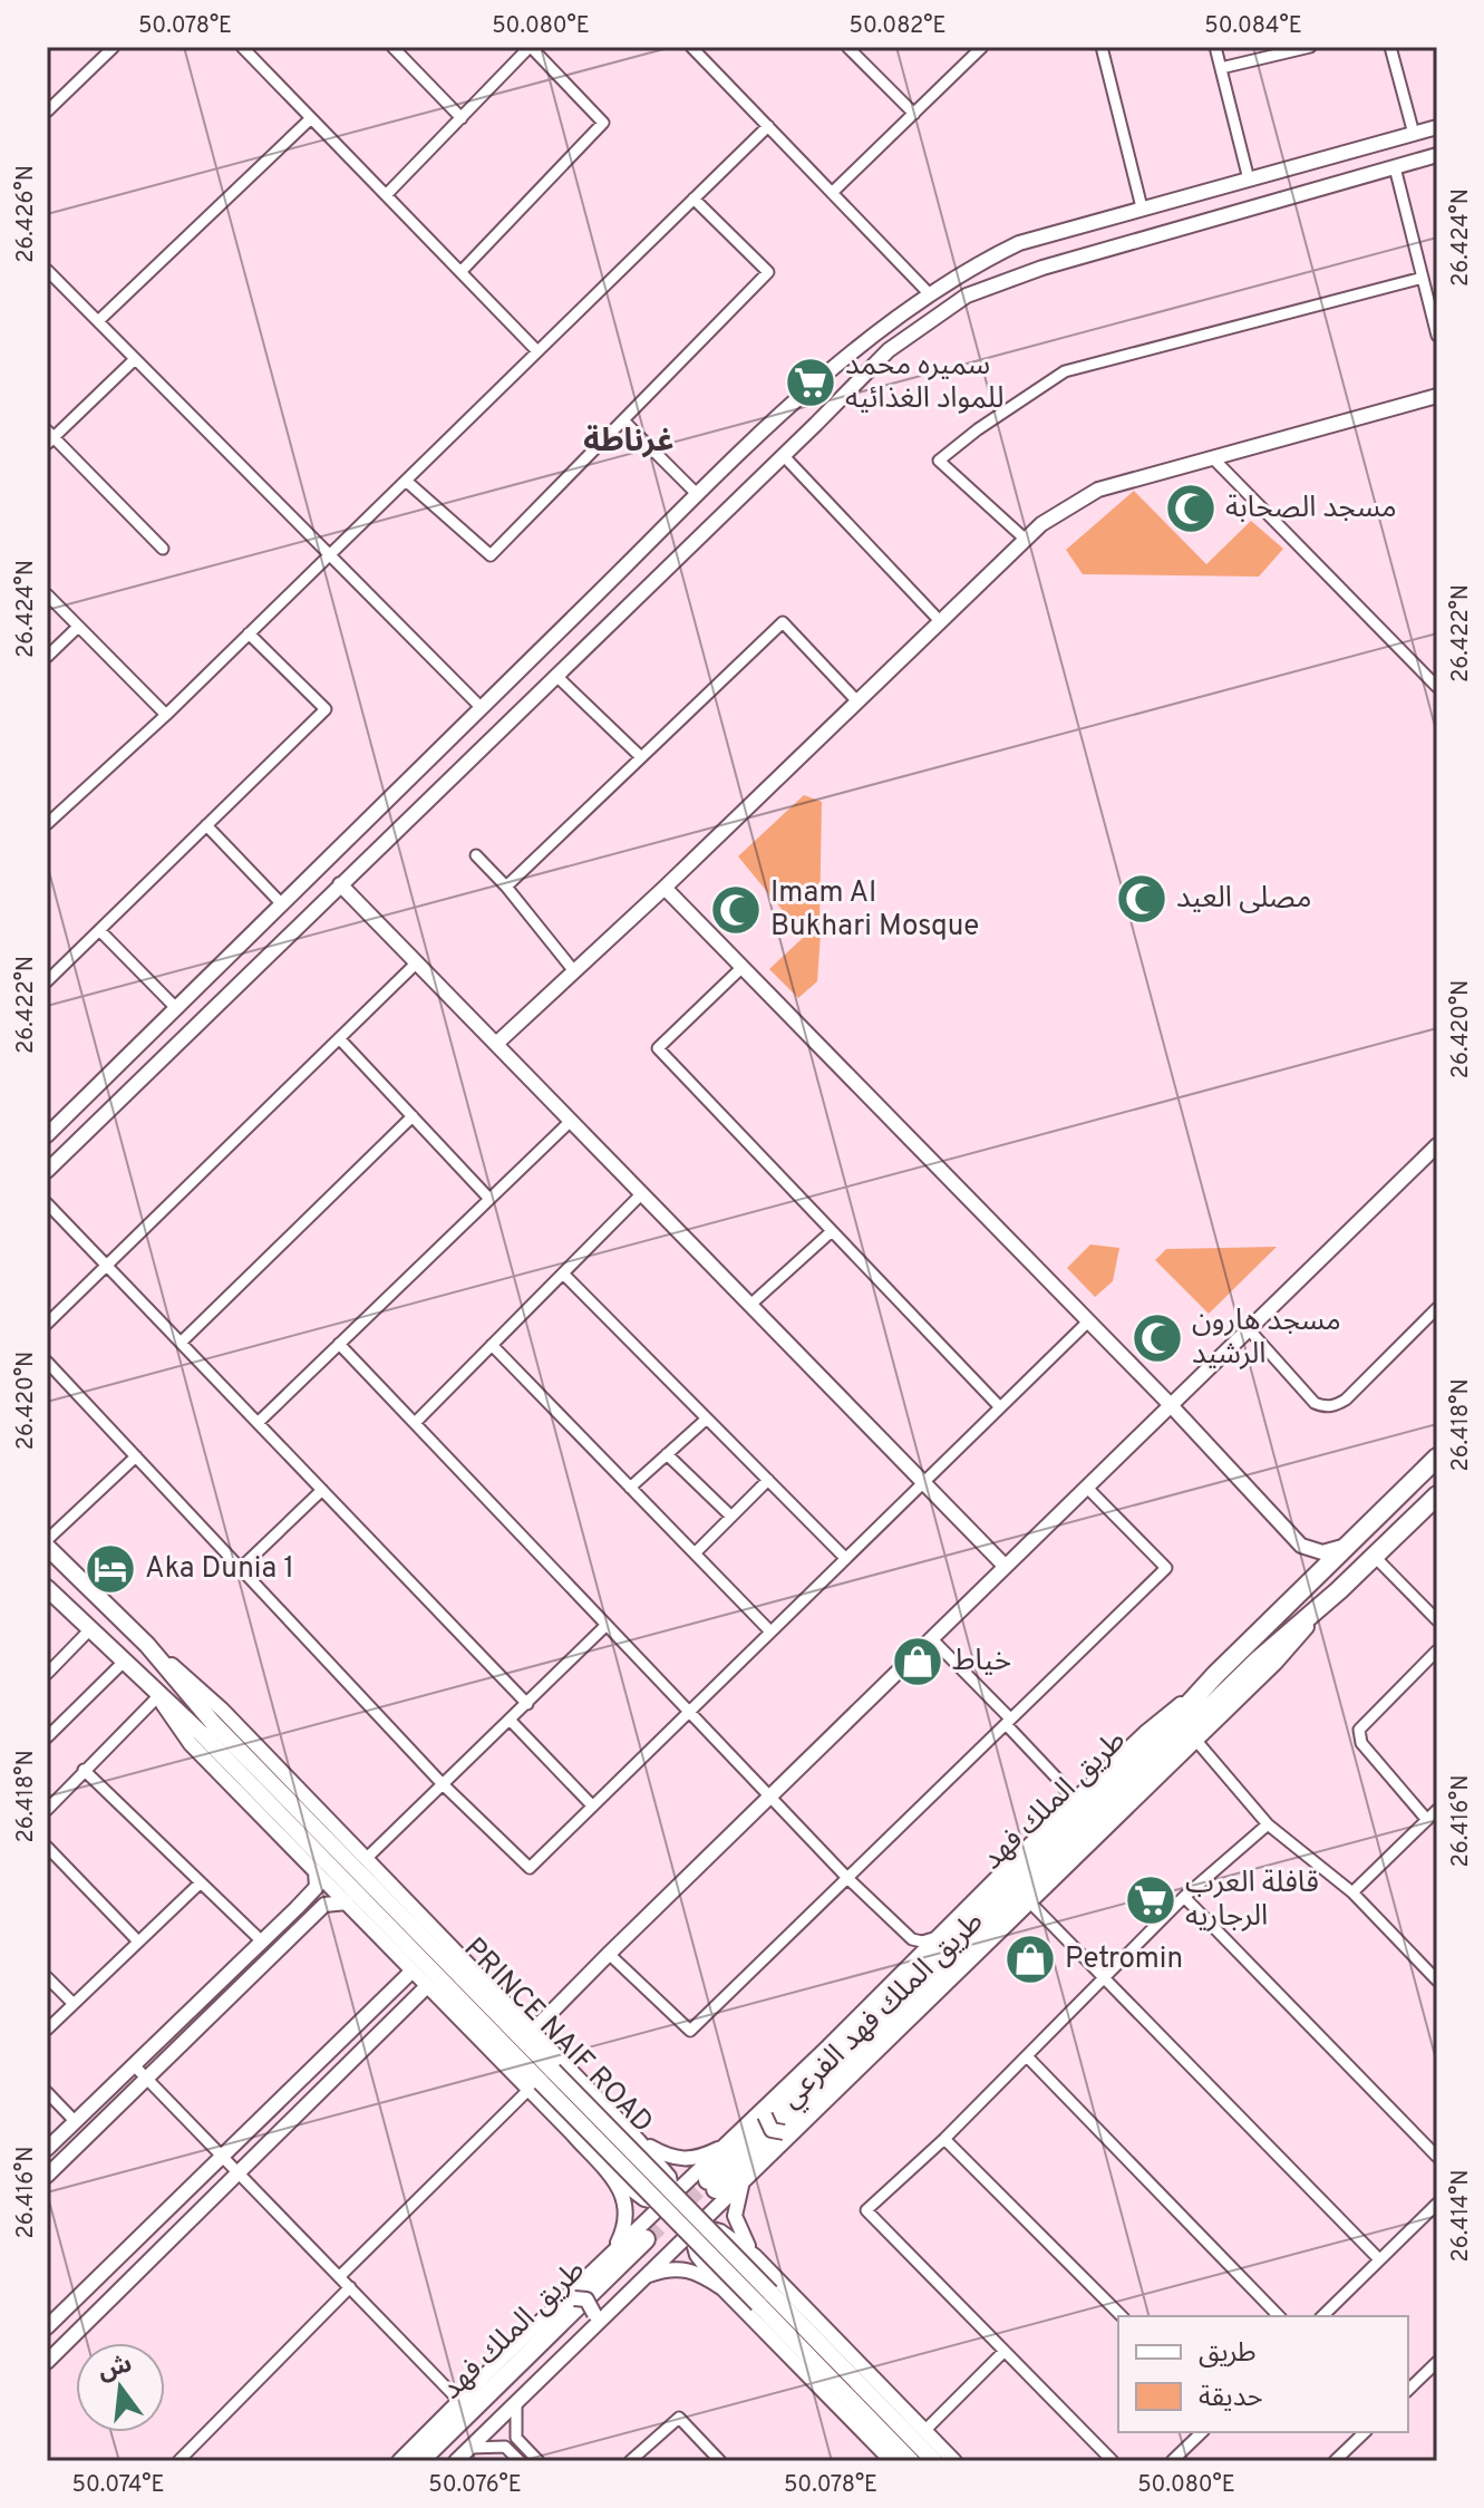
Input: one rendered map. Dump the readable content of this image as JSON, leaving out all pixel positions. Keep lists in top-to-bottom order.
{
  "streets": {
    "highway": ["طريق الملك فهد"],
    "main road": ["PRINCE NAIF ROAD"],
    "street": ["طريق الملك فهد الفرعي"]
  },
  "crossings": [
    ["طريق الملك فهد", "طريق الملك فهد الفرعي"],
    ["طريق الملك فهد الفرعي", "PRINCE NAIF ROAD"]
  ],
  "districts": ["غرناطة"],
  "places": {
    "supermarket": ["سميره محمد للمواد الغذائيه", "قافلة العرب الرجاريه"],
    "mosque": [
      "مسجد الصحابة",
      "مصلى العيد",
      "Imam Al Bukhari Mosque",
      "مسجد هارون الرشيد"
    ],
    "hotel": ["Aka Dunia 1"],
    "shop": ["خياط", "Petromin"]
  },
  "legend": ["طريق", "حديقة"],
  "north": "top",
  "coordinates": [
    "50.078°E",
    "50.080°E",
    "50.082°E",
    "50.084°E",
    "26.426°N",
    "26.424°N",
    "26.422°N",
    "26.420°N",
    "26.418°N",
    "26.416°N",
    "26.414°N",
    "50.074°E",
    "50.076°E"
  ]
}
